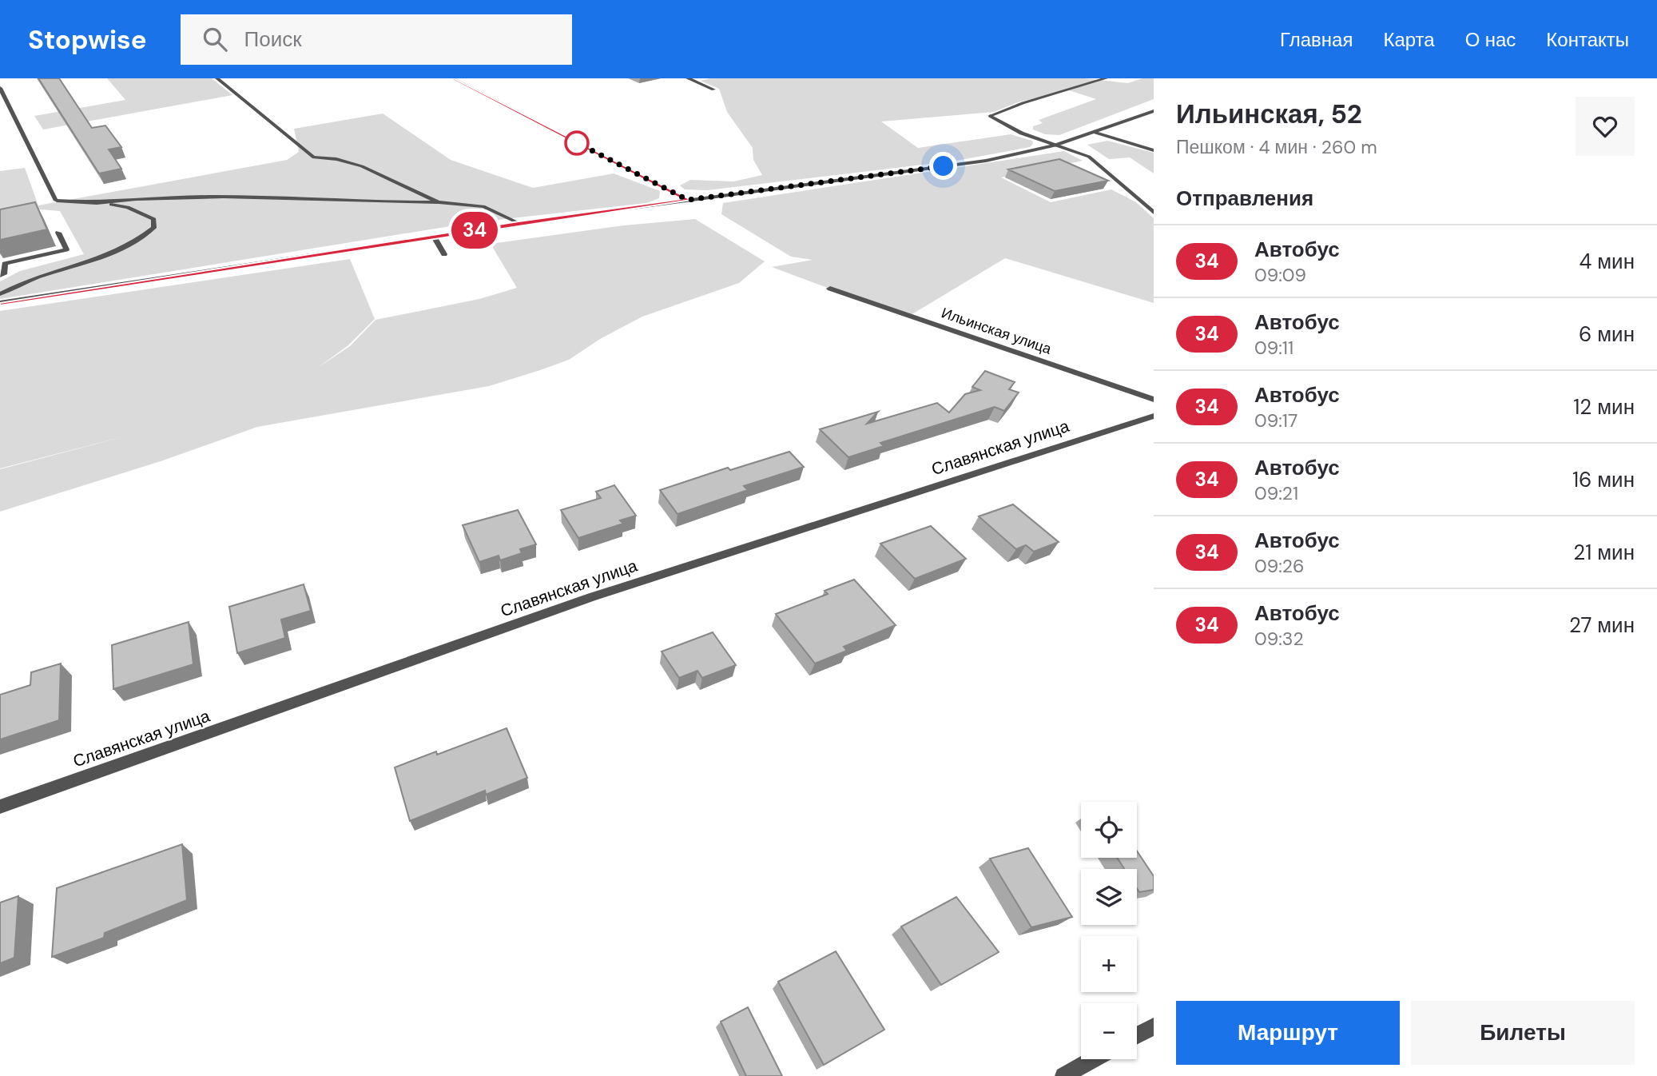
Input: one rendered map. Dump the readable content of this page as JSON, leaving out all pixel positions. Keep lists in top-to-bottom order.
{
  "streets": {
    "street": ["Ильинская улица", "Славянская улица"]
  },
  "lines": ["bus line 34"],
  "page": {
    "header": "Stopwise",
    "search": "Поиск",
    "nav": [
      "Главная",
      "Карта",
      "О нас",
      "Контакты"
    ],
    "on_map": "34",
    "heading": [
      ["Ильинская, 52", "Пешком · 4 мин · 260 m"],
      "Отправления"
    ],
    "list": [
      {
        "mark": "34",
        "name": "Автобус",
        "note": "09:09",
        "value": "4 мин"
      },
      {
        "mark": "34",
        "name": "Автобус",
        "note": "09:11",
        "value": "6 мин"
      },
      {
        "mark": "34",
        "name": "Автобус",
        "note": "09:17",
        "value": "12 мин"
      },
      {
        "mark": "34",
        "name": "Автобус",
        "note": "09:21",
        "value": "16 мин"
      },
      {
        "mark": "34",
        "name": "Автобус",
        "note": "09:26",
        "value": "21 мин"
      },
      {
        "mark": "34",
        "name": "Автобус",
        "note": "09:32",
        "value": "27 мин"
      }
    ],
    "map_buttons": ["+", "−"],
    "buttons": ["Маршрут", "Билеты"]
  }
}
